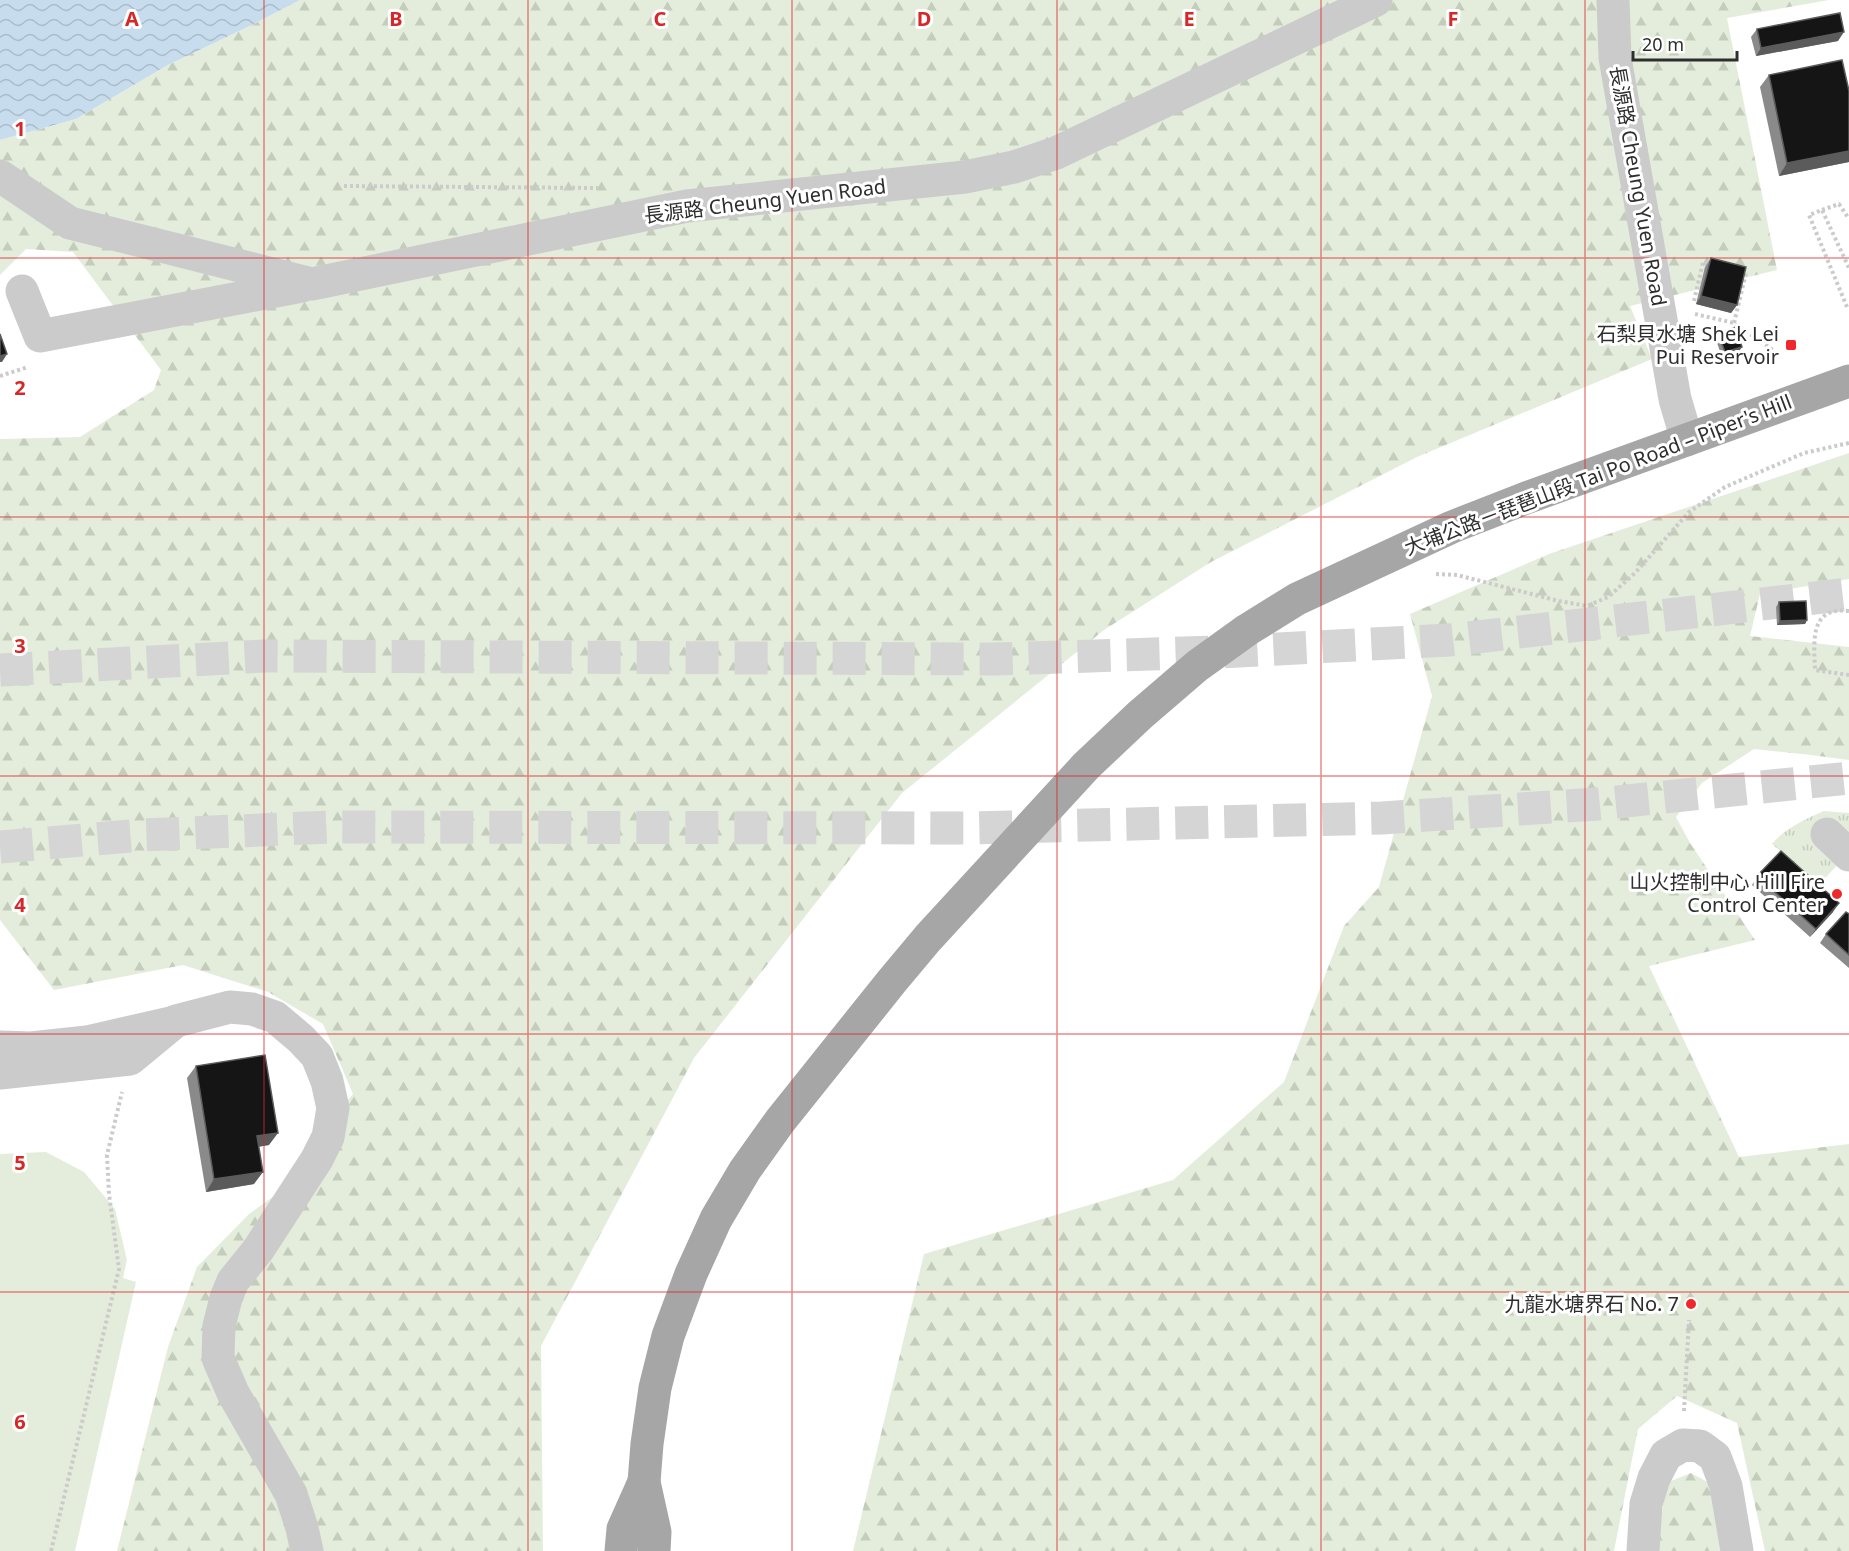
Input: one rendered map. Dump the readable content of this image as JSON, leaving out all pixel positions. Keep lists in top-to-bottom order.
{
  "streets": {
    "main road": ["大埔公路－琵琶山段 Tai Po Road – Piper's Hill"],
    "lane": ["長源路 Cheung Yuen Road"]
  },
  "crossings": [
    ["長源路 Cheung Yuen Road", "大埔公路－琵琶山段 Tai Po Road – Piper's Hill"]
  ],
  "places": {
    "transit": ["石梨貝水塘 Shek Lei Pui Reservoir"],
    "other": ["山火控制中心 Hill Fire Control Center", "九龍水塘界石 No. 7"]
  },
  "scale_bar": "20 m",
  "grid": {
    "columns": [
      "A",
      "B",
      "C",
      "D",
      "E",
      "F"
    ],
    "rows": [
      "1",
      "2",
      "3",
      "4",
      "5",
      "6"
    ]
  }
}
